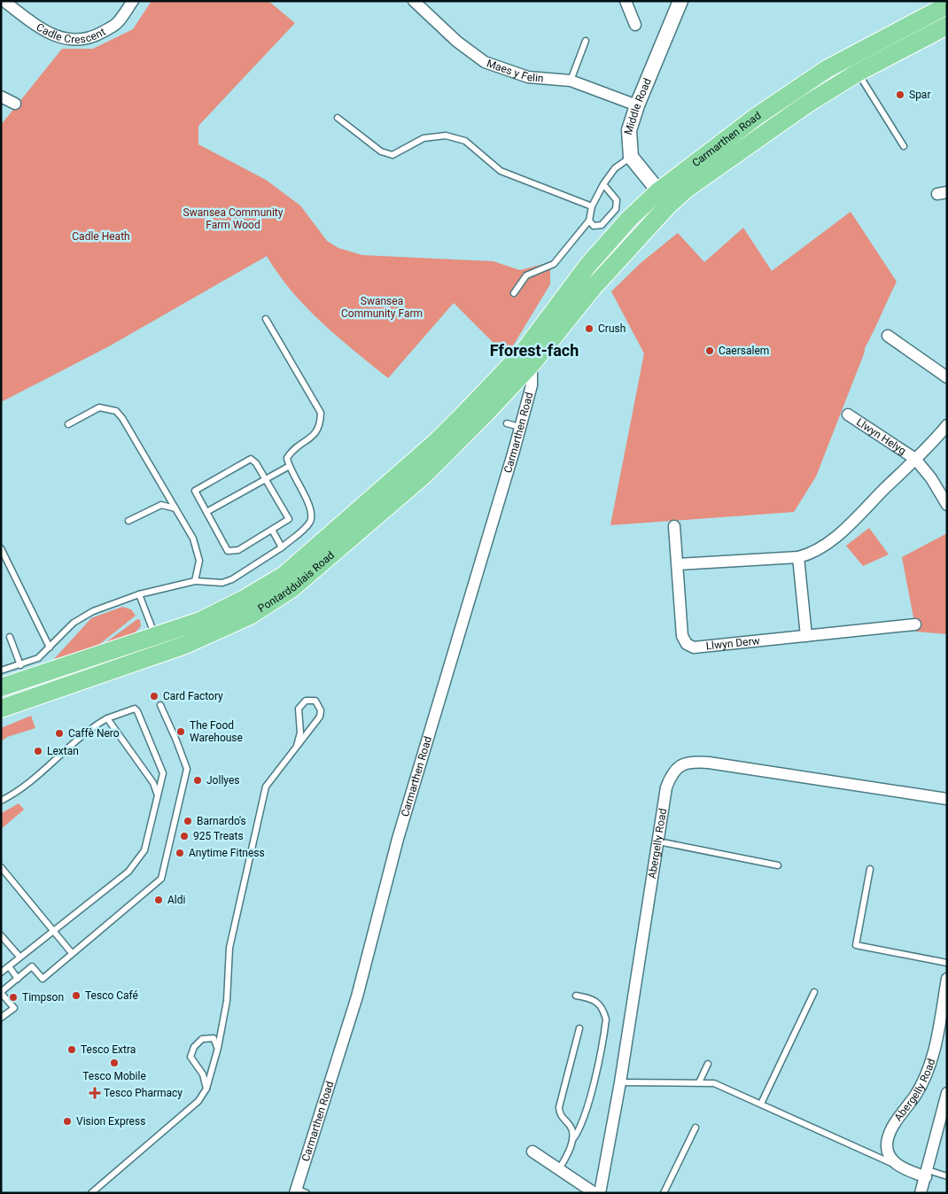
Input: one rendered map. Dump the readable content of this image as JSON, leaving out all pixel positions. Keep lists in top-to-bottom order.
{
  "streets": {
    "main road": ["Carmarthen Road", "Pontarddulais Road"],
    "street": [
      "Cadle Crescent",
      "Maes y Felin",
      "Middle Road",
      "Llwyn Helyg",
      "Llwyn Derw",
      "Abergelly Road"
    ]
  },
  "crossings": [
    ["Maes y Felin", "Middle Road"],
    ["Carmarthen Road", "Pontarddulais Road"]
  ],
  "districts": ["Fforest-fach"],
  "parks": ["Swansea Community Farm Wood", "Cadle Heath", "Swansea Community Farm"],
  "places": {
    "other": [
      "Spar",
      "Crush",
      "Caersalem",
      "Card Factory",
      "The Food Warehouse",
      "Caffè Nero",
      "Lextan",
      "Jollyes",
      "Barnardo's",
      "925 Treats",
      "Anytime Fitness",
      "Aldi",
      "Tesco Café",
      "Timpson",
      "Tesco Extra",
      "Tesco Mobile",
      "Vision Express"
    ],
    "health": ["Tesco Pharmacy"]
  }
}
